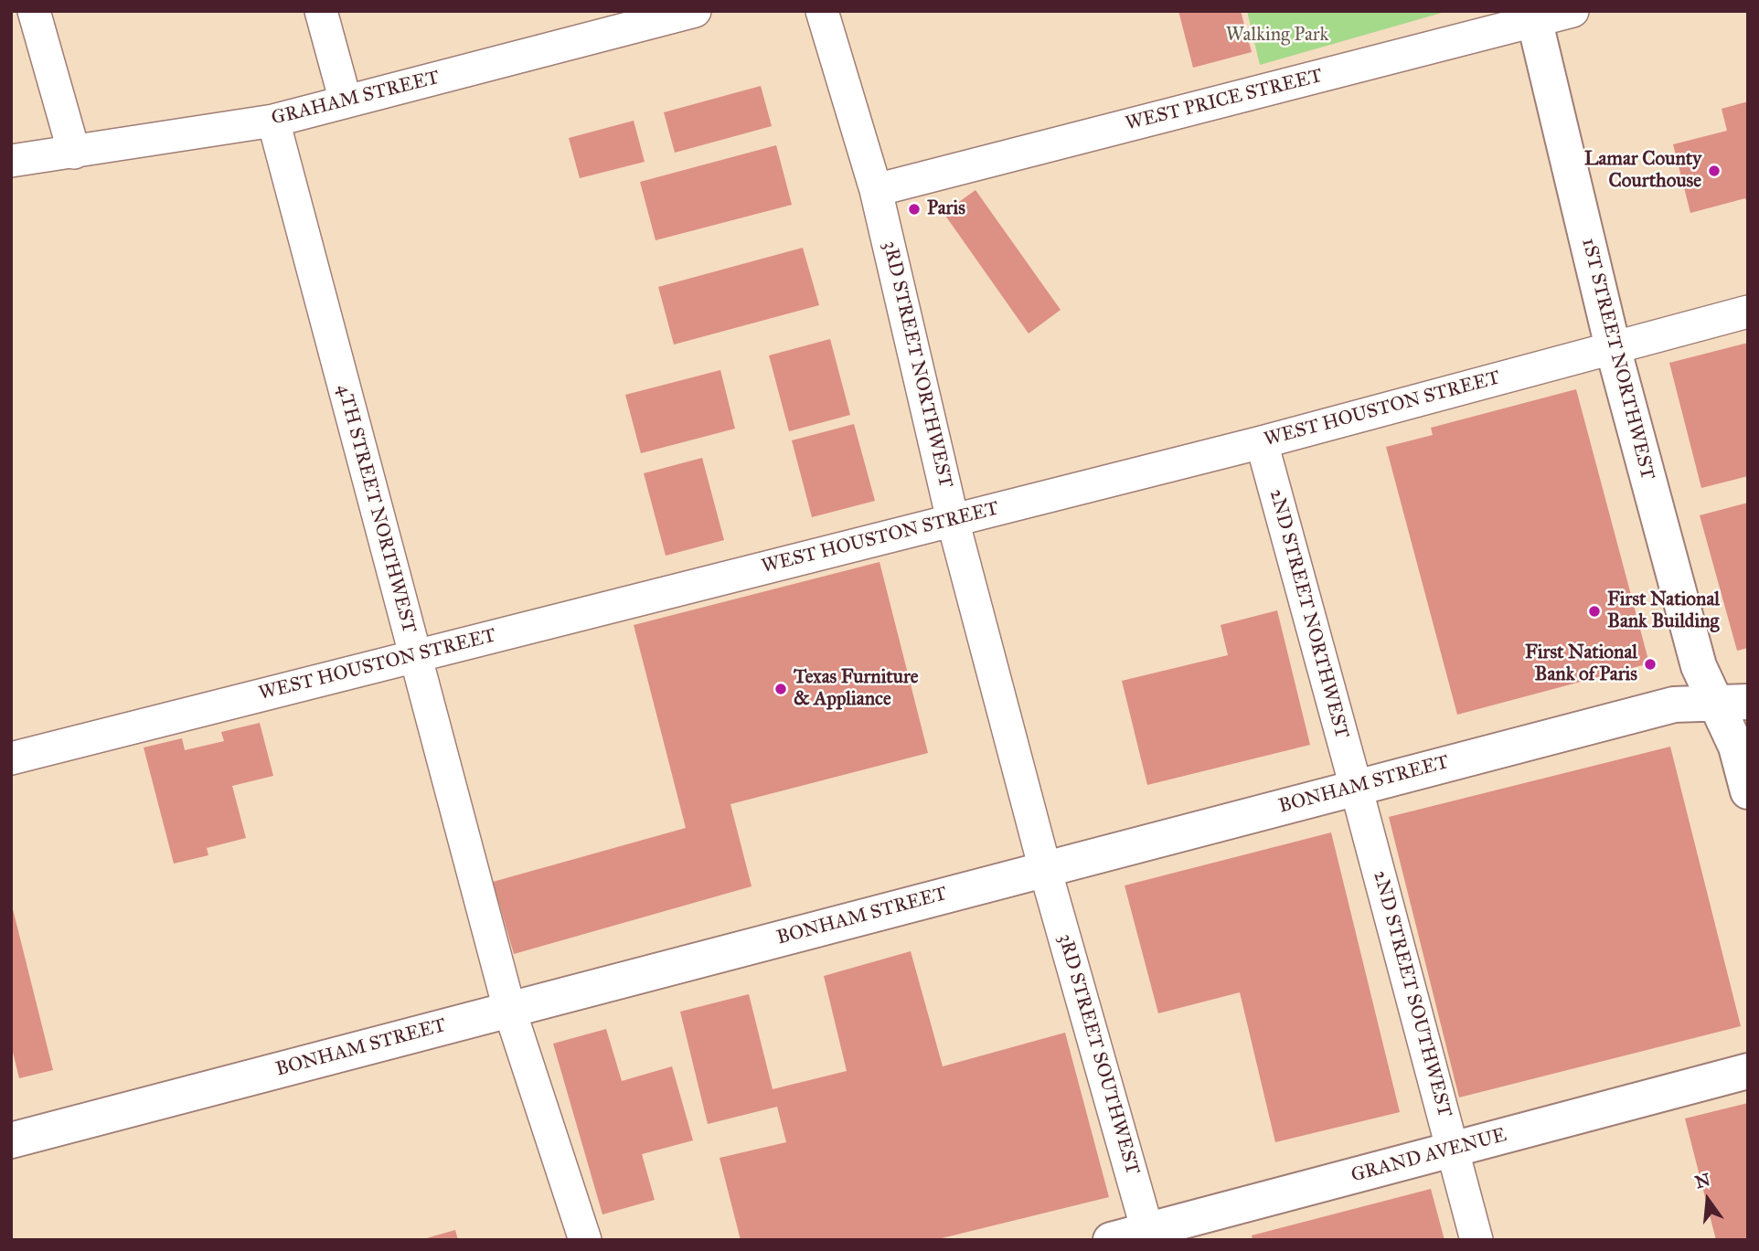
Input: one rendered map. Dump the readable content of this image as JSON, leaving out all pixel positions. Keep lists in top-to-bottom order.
{
  "streets": {
    "main road": ["1ST STREET NORTHWEST", "BONHAM STREET", "GRAND AVENUE"],
    "street": [
      "GRAHAM STREET",
      "WEST PRICE STREET",
      "3RD STREET NORTHWEST",
      "WEST HOUSTON STREET",
      "4TH STREET NORTHWEST",
      "2ND STREET NORTHWEST",
      "2ND STREET SOUTHWEST",
      "3RD STREET SOUTHWEST"
    ]
  },
  "crossings": [
    ["GRAHAM STREET", "4TH STREET NORTHWEST"],
    ["WEST PRICE STREET", "1ST STREET NORTHWEST"],
    ["WEST PRICE STREET", "3RD STREET NORTHWEST"],
    ["1ST STREET NORTHWEST", "WEST HOUSTON STREET"],
    ["1ST STREET NORTHWEST", "BONHAM STREET"],
    ["3RD STREET NORTHWEST", "WEST HOUSTON STREET"],
    ["3RD STREET NORTHWEST", "BONHAM STREET"],
    ["3RD STREET NORTHWEST", "3RD STREET SOUTHWEST"],
    ["WEST HOUSTON STREET", "4TH STREET NORTHWEST"],
    ["WEST HOUSTON STREET", "2ND STREET NORTHWEST"],
    ["4TH STREET NORTHWEST", "BONHAM STREET"],
    ["2ND STREET NORTHWEST", "BONHAM STREET"],
    ["2ND STREET NORTHWEST", "2ND STREET SOUTHWEST"],
    ["BONHAM STREET", "2ND STREET SOUTHWEST"],
    ["BONHAM STREET", "3RD STREET SOUTHWEST"],
    ["2ND STREET SOUTHWEST", "GRAND AVENUE"],
    ["3RD STREET SOUTHWEST", "GRAND AVENUE"]
  ],
  "parks": ["Walking Park"],
  "places": [
    "Lamar County Courthouse",
    "Paris",
    "First National Bank Building",
    "First National Bank of Paris",
    "Texas Furniture & Appliance"
  ],
  "north": "top"
}
